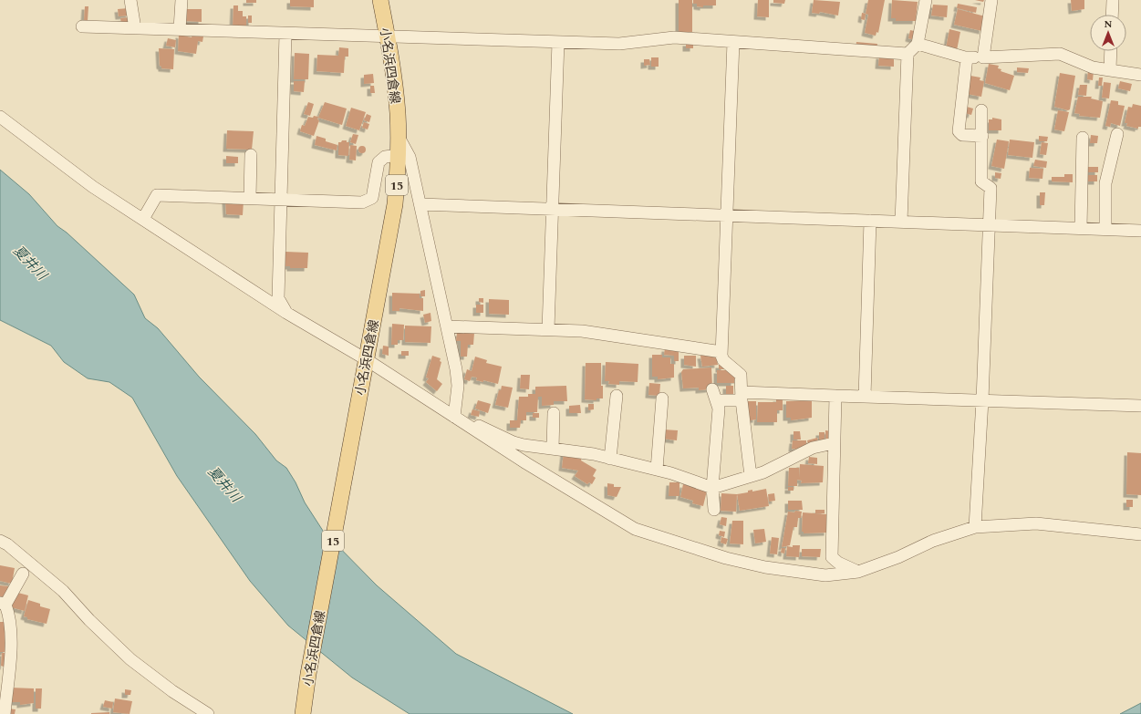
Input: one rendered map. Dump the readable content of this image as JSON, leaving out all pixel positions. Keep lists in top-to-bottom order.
{
  "streets": {
    "main road": ["小名浜四倉線", "15"]
  },
  "water": ["夏井川"],
  "north": "top"
}
